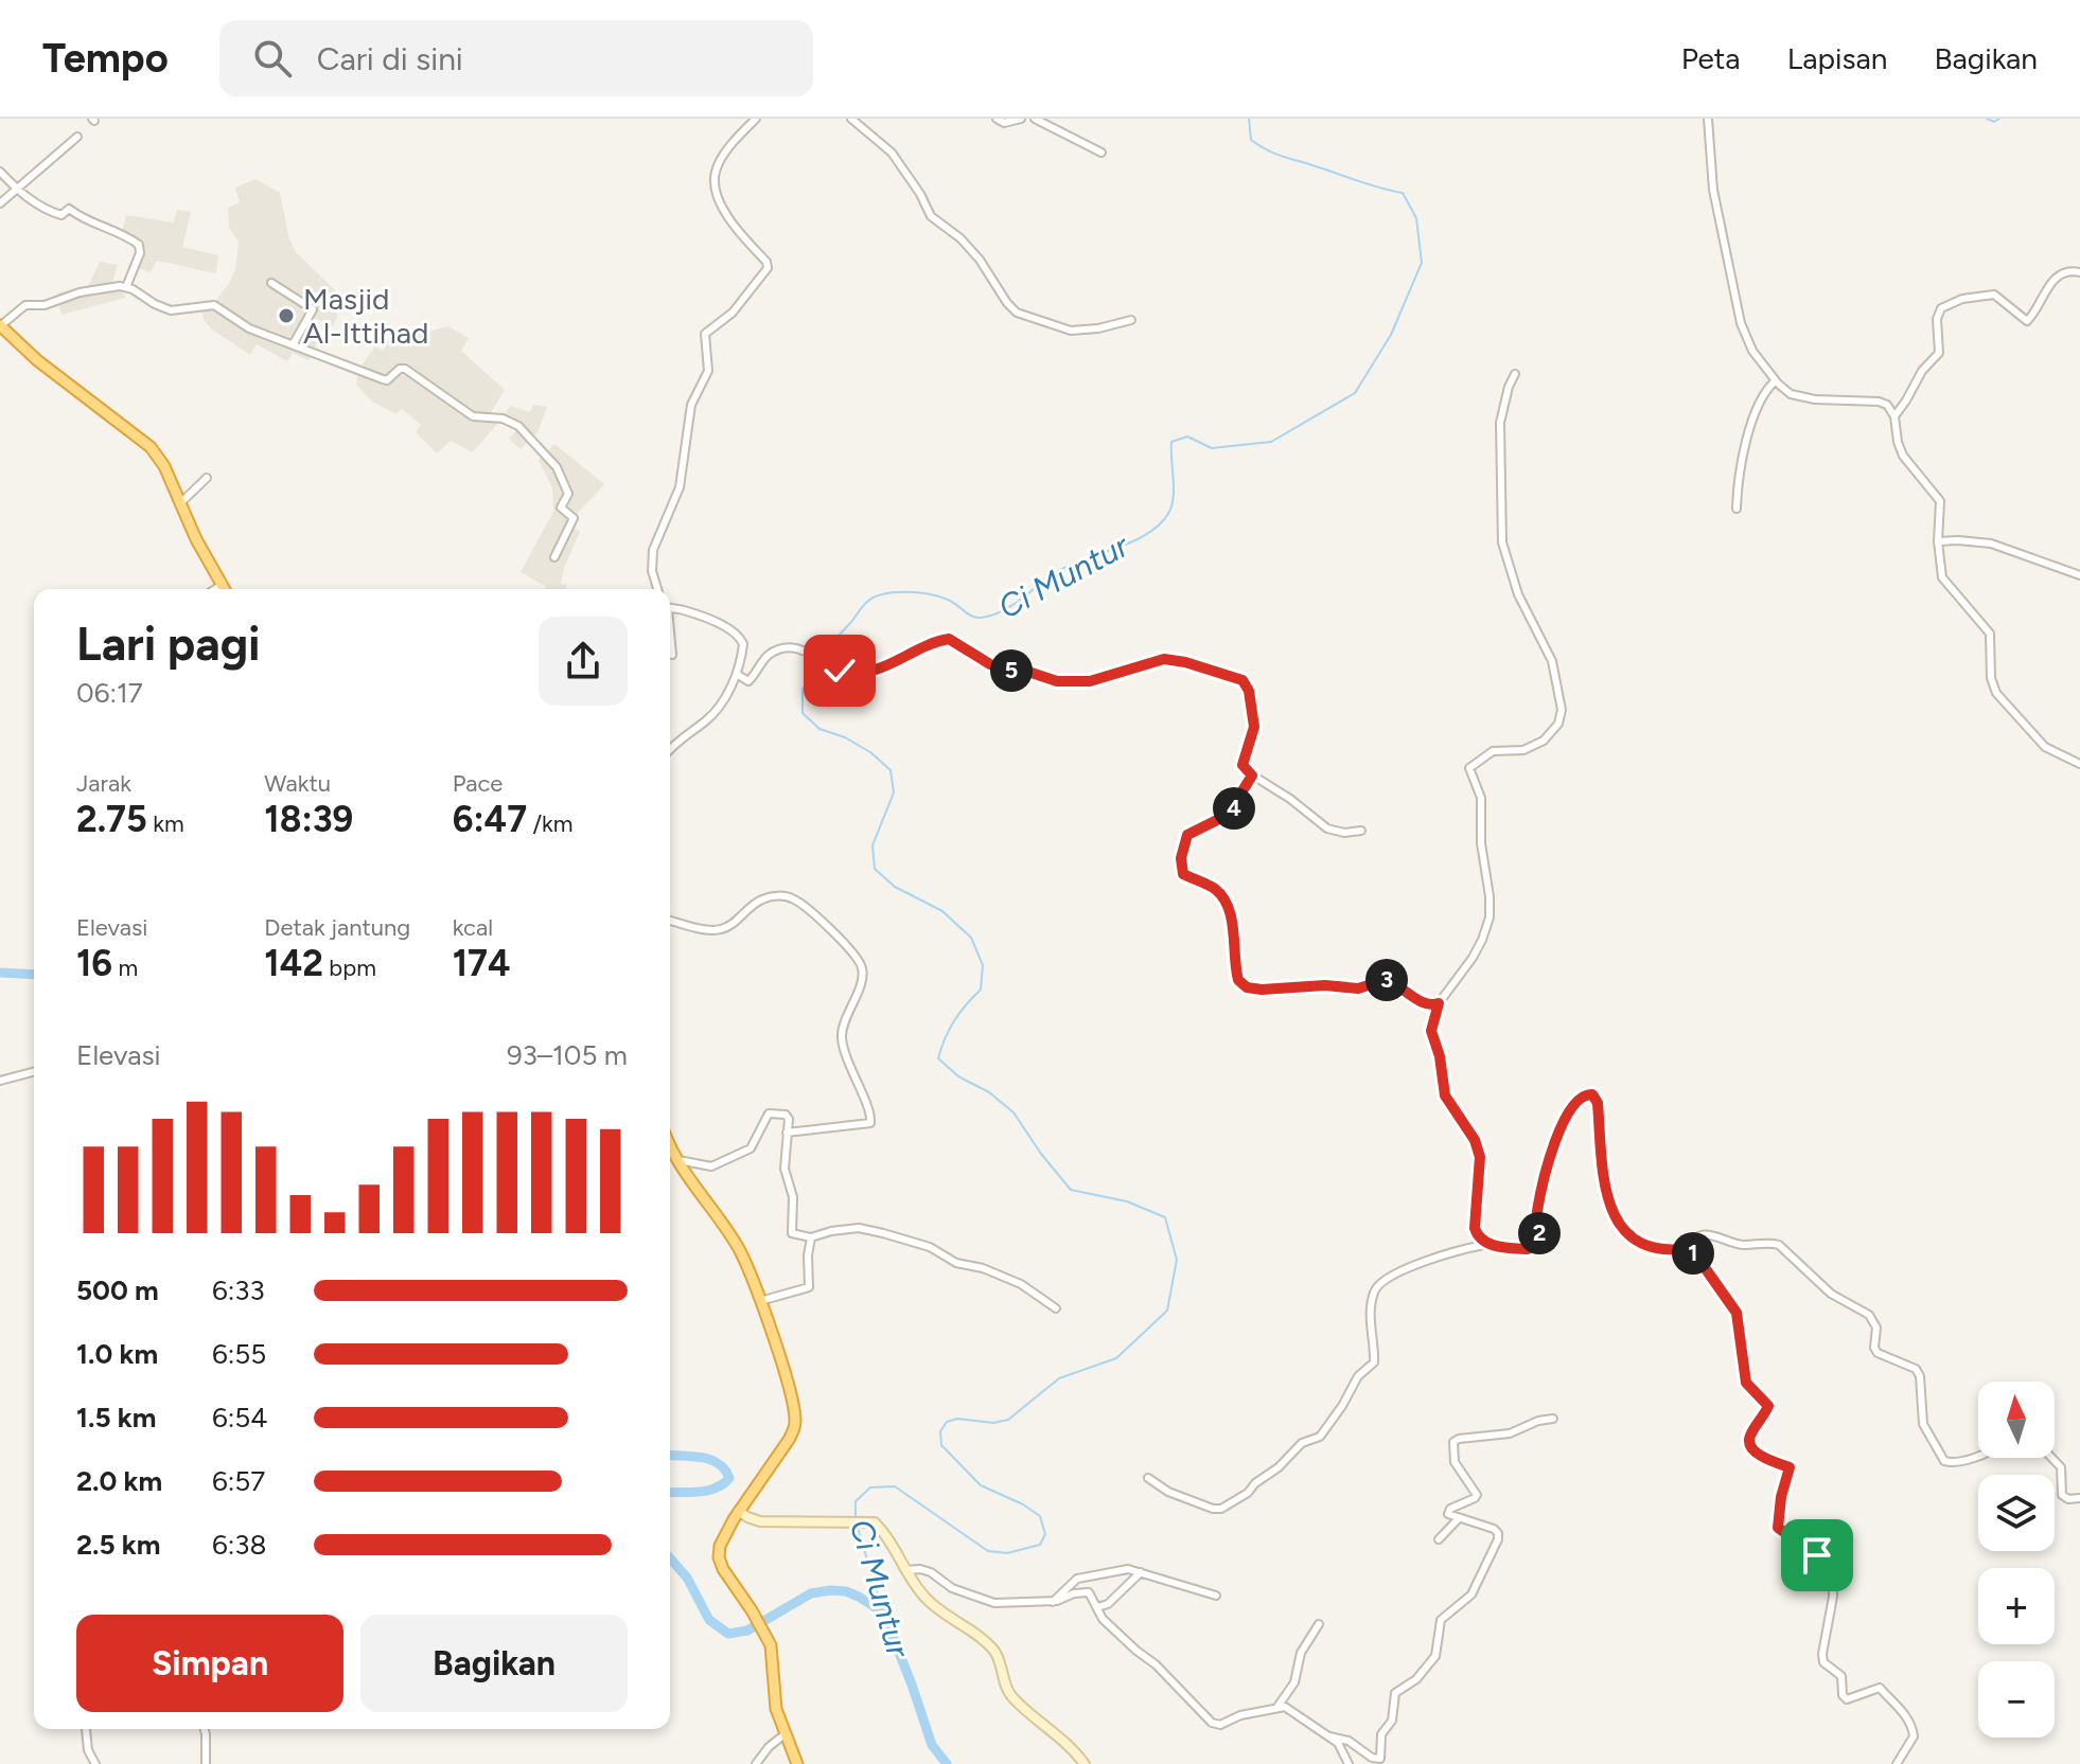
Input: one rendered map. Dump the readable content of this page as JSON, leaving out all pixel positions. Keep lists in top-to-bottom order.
{
  "water": ["Ci Muntur"],
  "places": ["Masjid Al-Ittihad"],
  "north": "top",
  "page": {
    "header": "Tempo",
    "search": "Cari di sini",
    "nav": ["Peta", "Lapisan", "Bagikan"],
    "heading": ["Lari pagi", "06:17"],
    "pins": [
      "5",
      "4",
      "3",
      "2",
      "1"
    ],
    "stats": [
      ["Jarak", "2.75 km"],
      ["Waktu", "18:39"],
      ["Pace", "6:47 /km"],
      ["Elevasi", "16 m"],
      ["Detak jantung", "142 bpm"],
      ["kcal", "174"]
    ],
    "chart": ["Elevasi", "93–105 m"],
    "list": [
      {
        "name": "500 m",
        "note": "6:33"
      },
      {
        "name": "1.0 km",
        "note": "6:55"
      },
      {
        "name": "1.5 km",
        "note": "6:54"
      },
      {
        "name": "2.0 km",
        "note": "6:57"
      },
      {
        "name": "2.5 km",
        "note": "6:38"
      }
    ],
    "map_buttons": ["+", "−"],
    "buttons": ["Simpan", "Bagikan"]
  }
}
